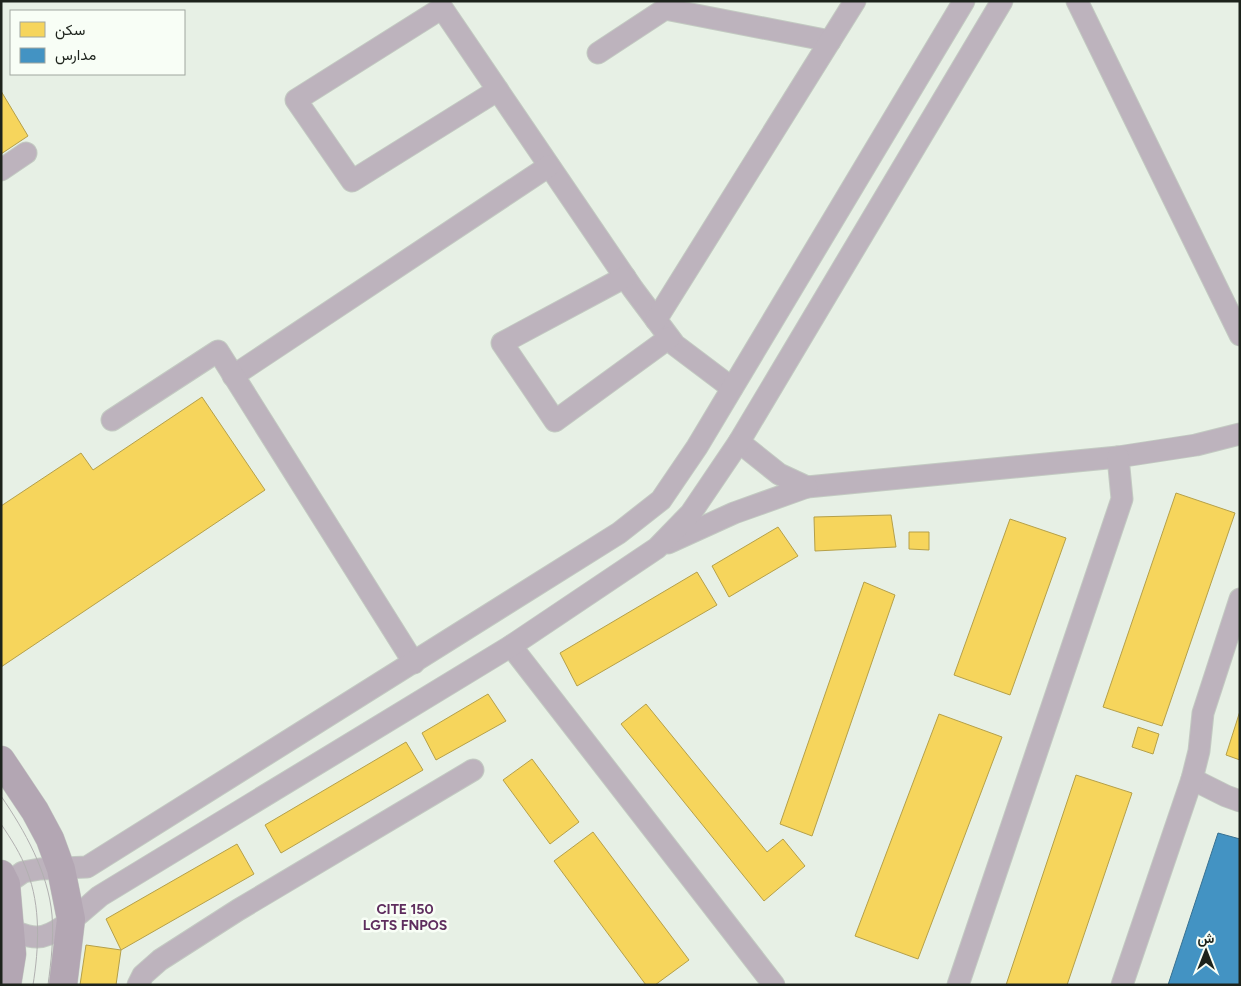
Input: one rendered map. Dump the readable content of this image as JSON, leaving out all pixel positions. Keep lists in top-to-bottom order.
{
  "districts": ["CITE 150 LGTS FNPOS"],
  "legend": ["سكن", "مدارس"],
  "north": "top"
}
